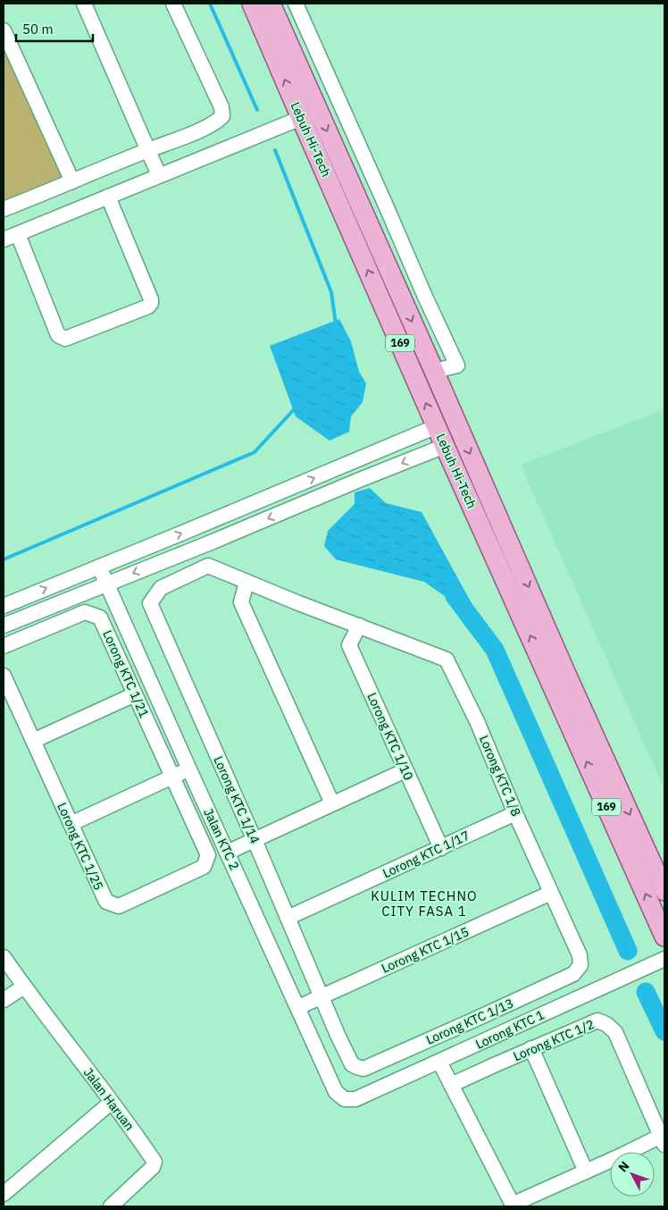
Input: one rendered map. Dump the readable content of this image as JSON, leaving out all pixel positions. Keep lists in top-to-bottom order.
{
  "streets": {
    "main road": ["Lebuh Hi-Tech", "169"],
    "street": [
      "Lorong KTC 1/21",
      "Lorong KTC 1/10",
      "Lorong KTC 1/8",
      "Lorong KTC 1/14",
      "Jalan KTC 2",
      "Lorong KTC 1/25",
      "Lorong KTC 1/17",
      "Lorong KTC 1/15",
      "Lorong KTC 1/13",
      "Lorong KTC 1",
      "Lorong KTC 1/2",
      "Jalan Haruan"
    ]
  },
  "crossings": [
    ["Lorong KTC 1/21", "Lorong KTC 1/25"],
    ["Lorong KTC 1/10", "Lorong KTC 1/8"],
    ["Lorong KTC 1/10", "Lorong KTC 1/17"],
    ["Lorong KTC 1/8", "Lorong KTC 1/17"],
    ["Lorong KTC 1/8", "Lorong KTC 1/15"],
    ["Lorong KTC 1/8", "Lorong KTC 1/13"],
    ["Lorong KTC 1/14", "Lorong KTC 1/17"],
    ["Lorong KTC 1/14", "Lorong KTC 1/15"],
    ["Lorong KTC 1/14", "Lorong KTC 1/13"],
    ["Jalan KTC 2", "Lorong KTC 1/15"],
    ["Jalan KTC 2", "Lorong KTC 1"],
    ["Lorong KTC 1/15", "Lorong KTC 1/13"]
  ],
  "districts": ["KULIM TECHNO CITY FASA 1"],
  "scale_bar": "50 m",
  "north": "top left"
}
